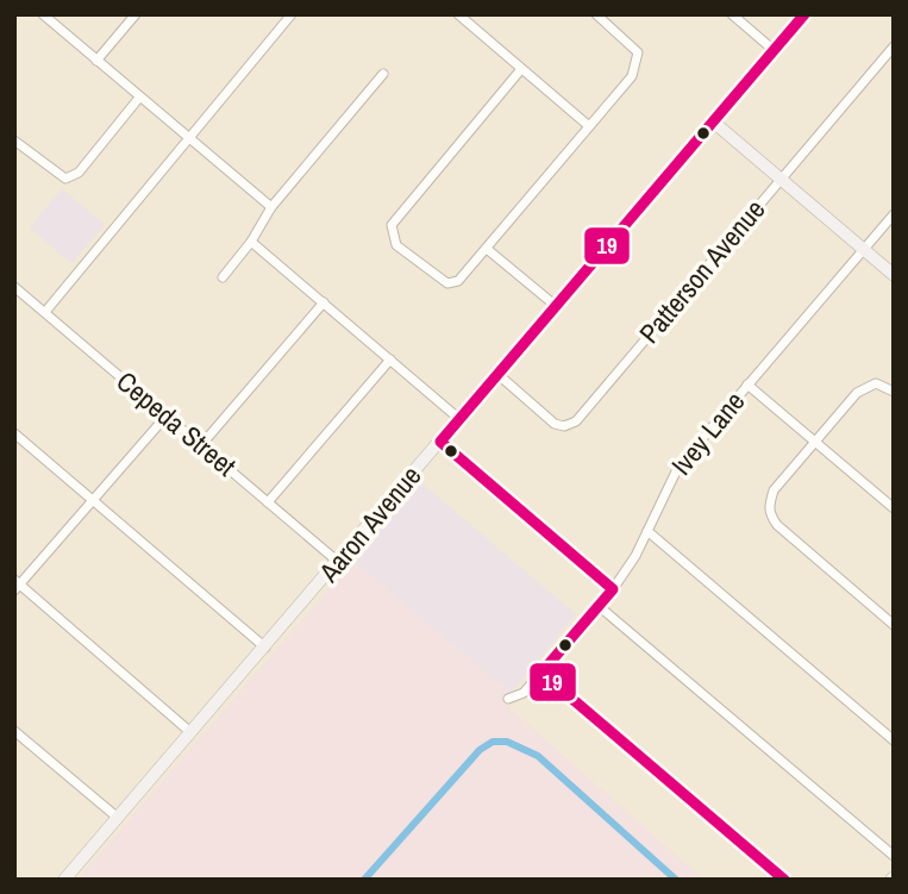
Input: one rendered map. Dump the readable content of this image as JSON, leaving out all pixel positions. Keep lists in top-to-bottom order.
{
  "streets": {
    "street": [
      "Patterson Avenue",
      "Cepeda Street",
      "Ivey Lane",
      "Aaron Avenue"
    ]
  },
  "crossings": [
    ["Patterson Avenue", "Aaron Avenue"],
    ["Cepeda Street", "Aaron Avenue"]
  ],
  "lines": ["transit line 19"]
}
